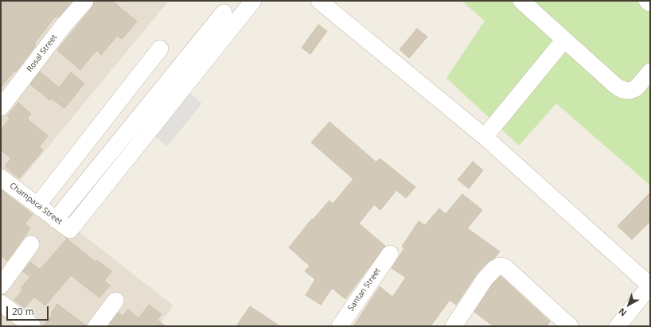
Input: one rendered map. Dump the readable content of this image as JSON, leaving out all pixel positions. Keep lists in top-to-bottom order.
{
  "streets": {
    "street": ["Rosal Street", "Champaca Street", "Santan Street"]
  },
  "scale_bar": "20 m",
  "north": "bottom left"
}
